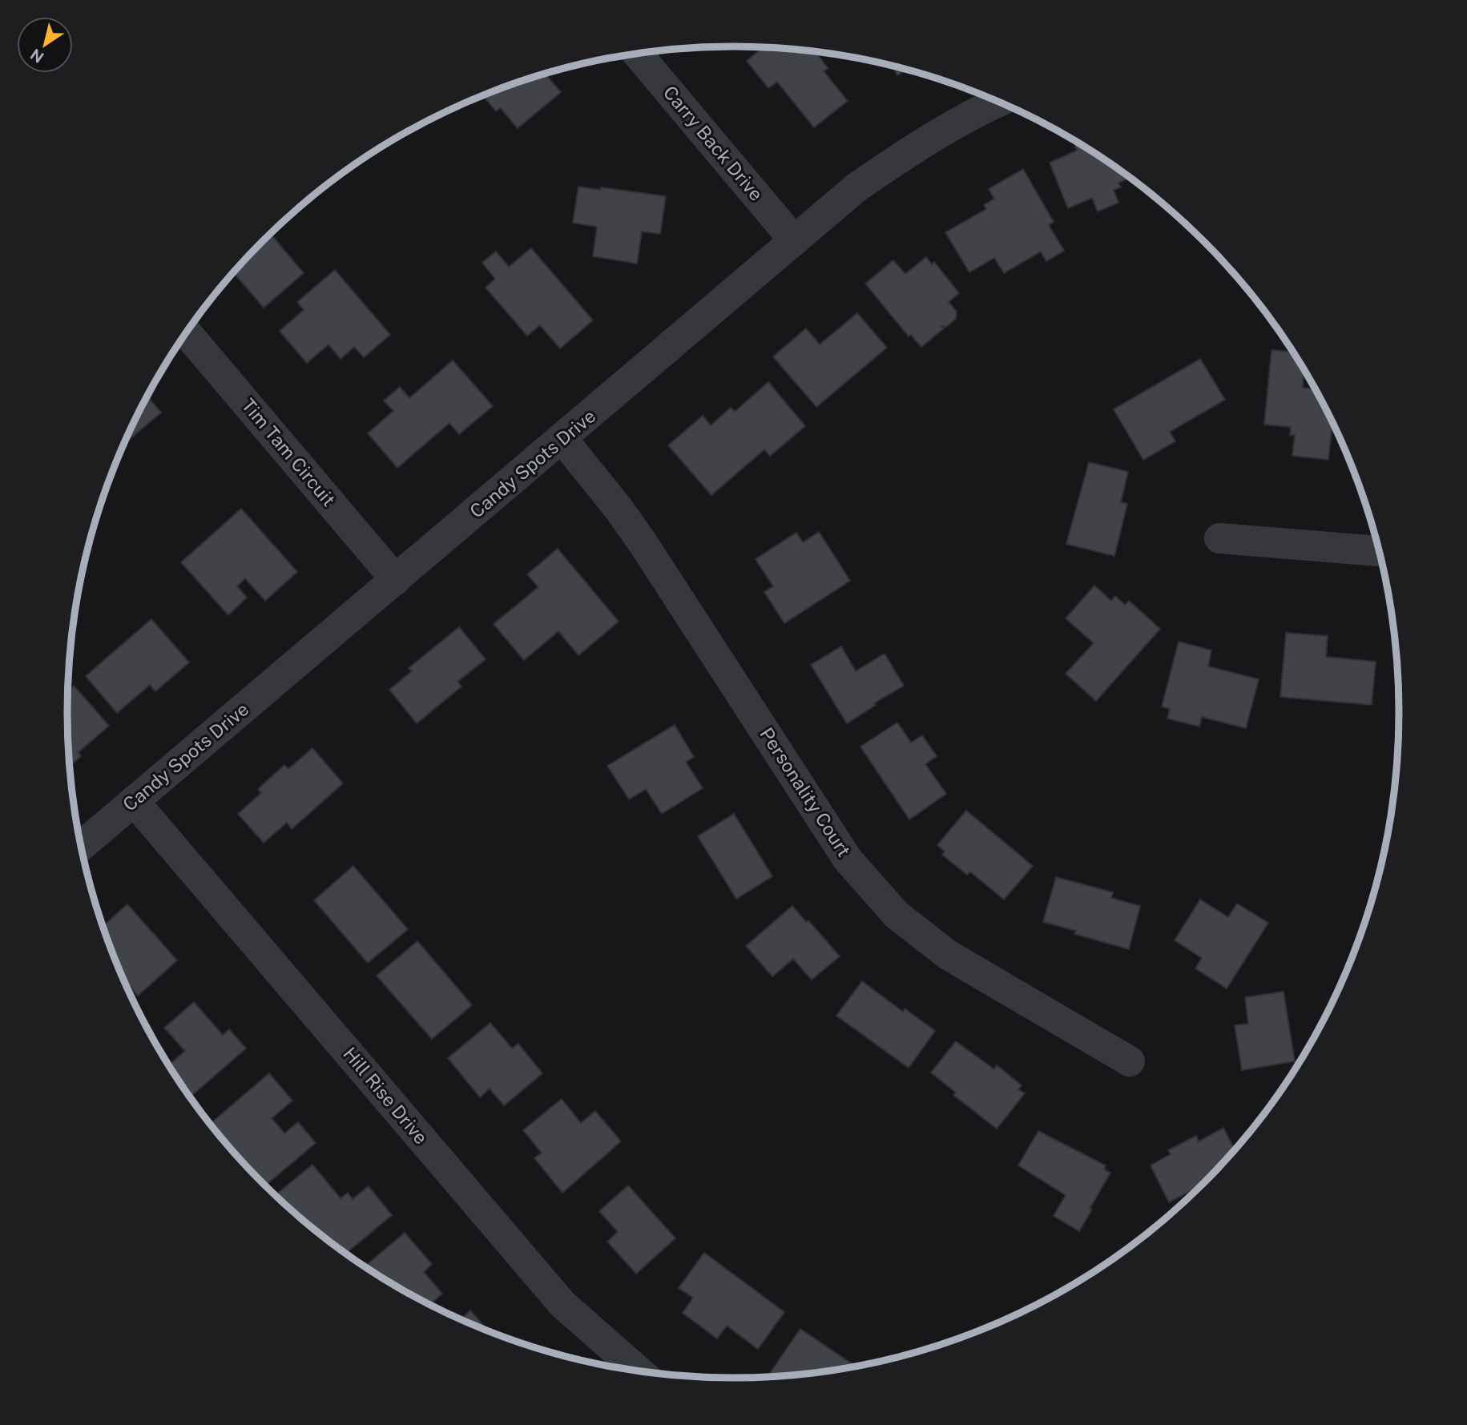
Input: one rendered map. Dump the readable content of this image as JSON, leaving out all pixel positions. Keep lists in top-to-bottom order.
{
  "streets": {
    "street": [
      "Carry Back Drive",
      "Tim Tam Circuit",
      "Candy Spots Drive",
      "Personality Court",
      "Hill Rise Drive"
    ]
  },
  "crossings": [
    ["Carry Back Drive", "Candy Spots Drive"],
    ["Tim Tam Circuit", "Candy Spots Drive"],
    ["Candy Spots Drive", "Personality Court"],
    ["Candy Spots Drive", "Hill Rise Drive"]
  ],
  "north": "bottom left"
}
